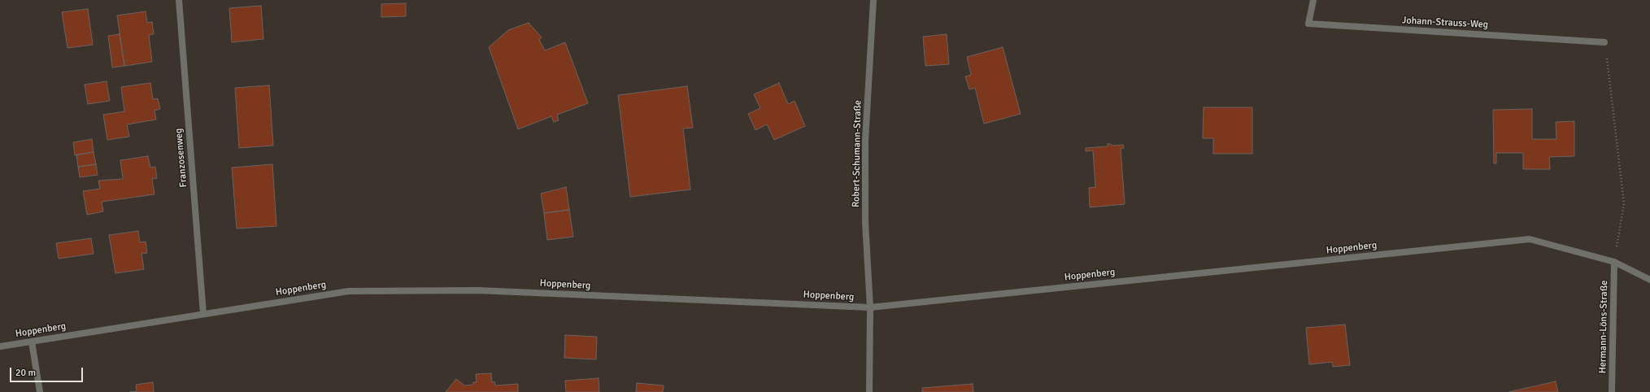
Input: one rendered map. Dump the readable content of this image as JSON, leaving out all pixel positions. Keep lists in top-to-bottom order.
{
  "streets": {
    "street": [
      "Johann-Strauss-Weg",
      "Robert-Schumann-Straße",
      "Franzosenweg",
      "Hoppenberg",
      "Hermann-Löns-Straße"
    ]
  },
  "crossings": [
    ["Robert-Schumann-Straße", "Hoppenberg"],
    ["Franzosenweg", "Hoppenberg"],
    ["Hoppenberg", "Hermann-Löns-Straße"]
  ],
  "scale_bar": "20 m"
}
